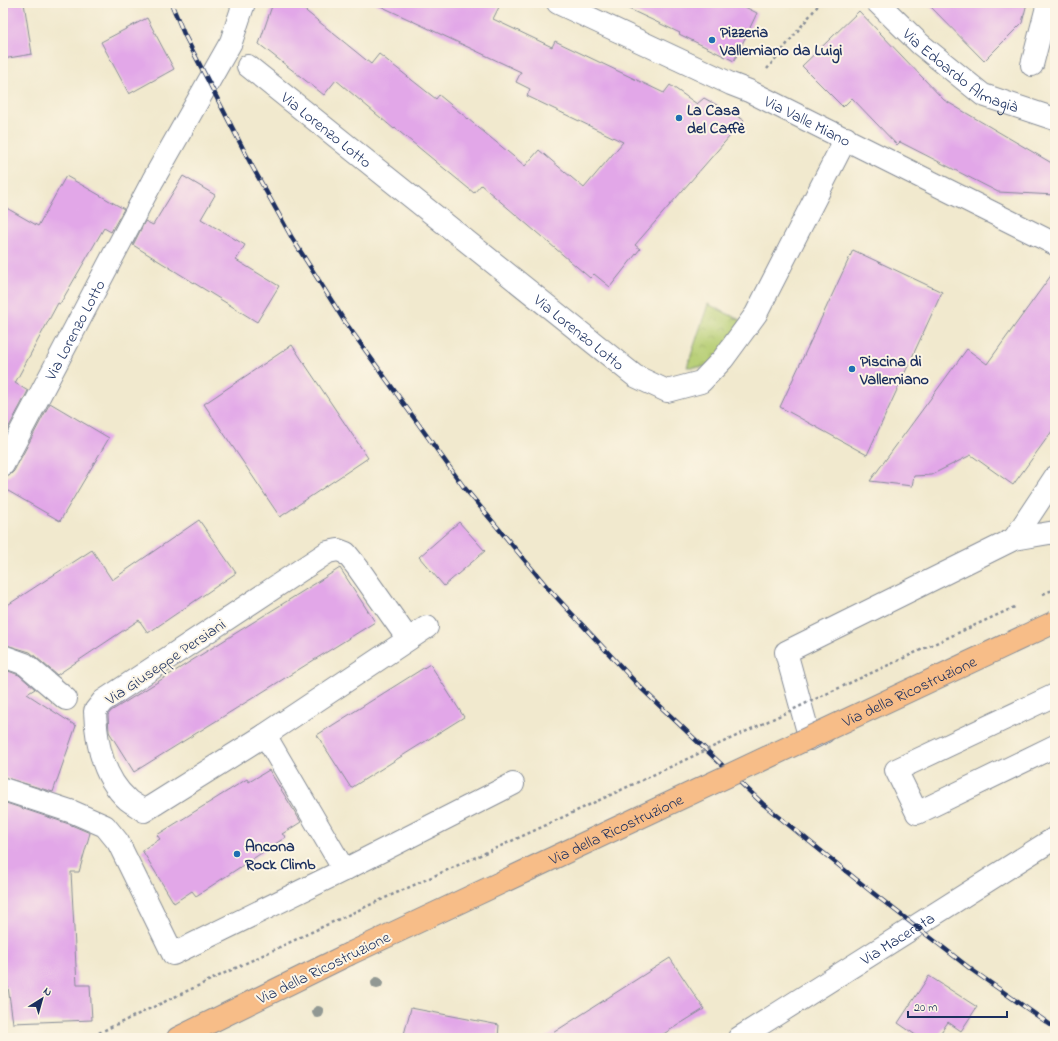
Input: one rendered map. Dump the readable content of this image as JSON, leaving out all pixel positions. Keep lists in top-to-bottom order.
{
  "streets": {
    "main road": ["Via della Ricostruzione"],
    "street": [
      "Via Edoardo Almagià",
      "Via Valle Miano",
      "Via Lorenzo Lotto",
      "Via Giuseppe Persiani",
      "Via Macerata"
    ]
  },
  "crossings": [
    ["Via Valle Miano", "Via Lorenzo Lotto"]
  ],
  "places": [
    "Pizzeria Vallemiano da Luigi",
    "La Casa del Caffè",
    "Piscina di Vallemiano",
    "Ancona Rock Climb"
  ],
  "scale_bar": "20 m",
  "north": "top right"
}
